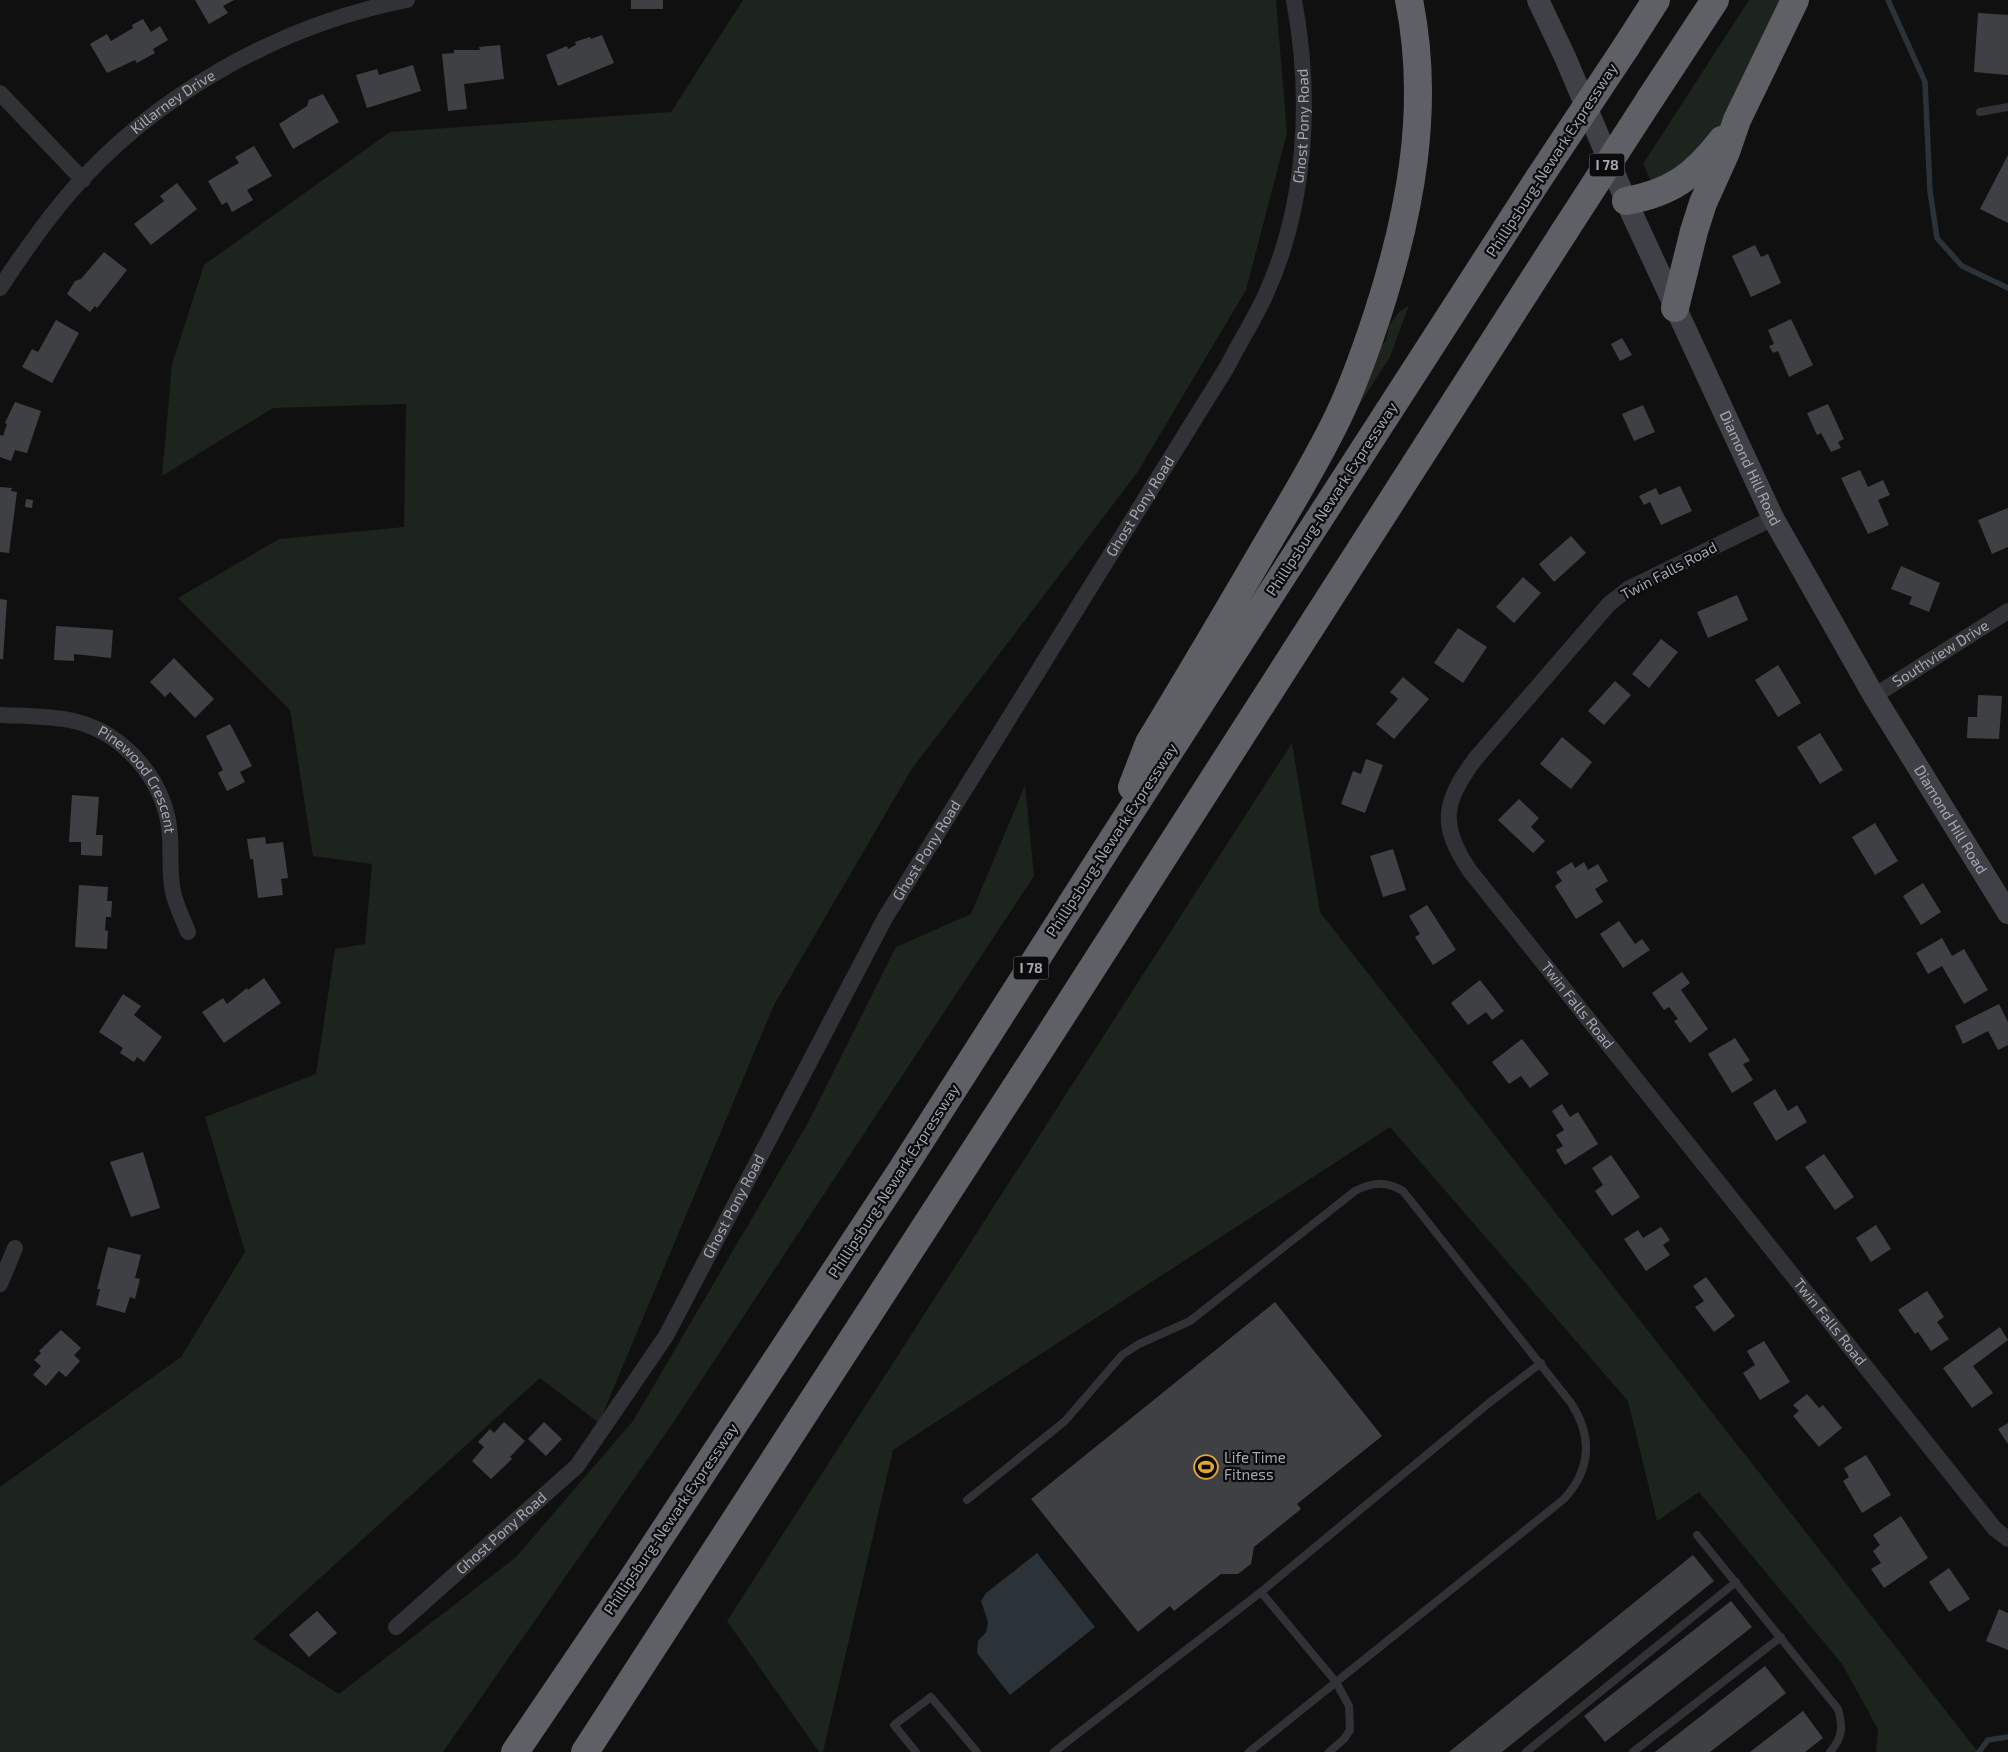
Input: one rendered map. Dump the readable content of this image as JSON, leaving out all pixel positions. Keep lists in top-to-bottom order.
{
  "streets": {
    "highway": ["Phillipsburg-Newark Expressway", "I 78"],
    "main road": ["Diamond Hill Road"],
    "street": [
      "Killarney Drive",
      "Ghost Pony Road",
      "Twin Falls Road",
      "Southview Drive",
      "Pinewood Crescent"
    ]
  },
  "crossings": [
    ["Diamond Hill Road", "Twin Falls Road"],
    ["Diamond Hill Road", "Southview Drive"]
  ],
  "places": {
    "sports": ["Life Time Fitness"]
  }
}
